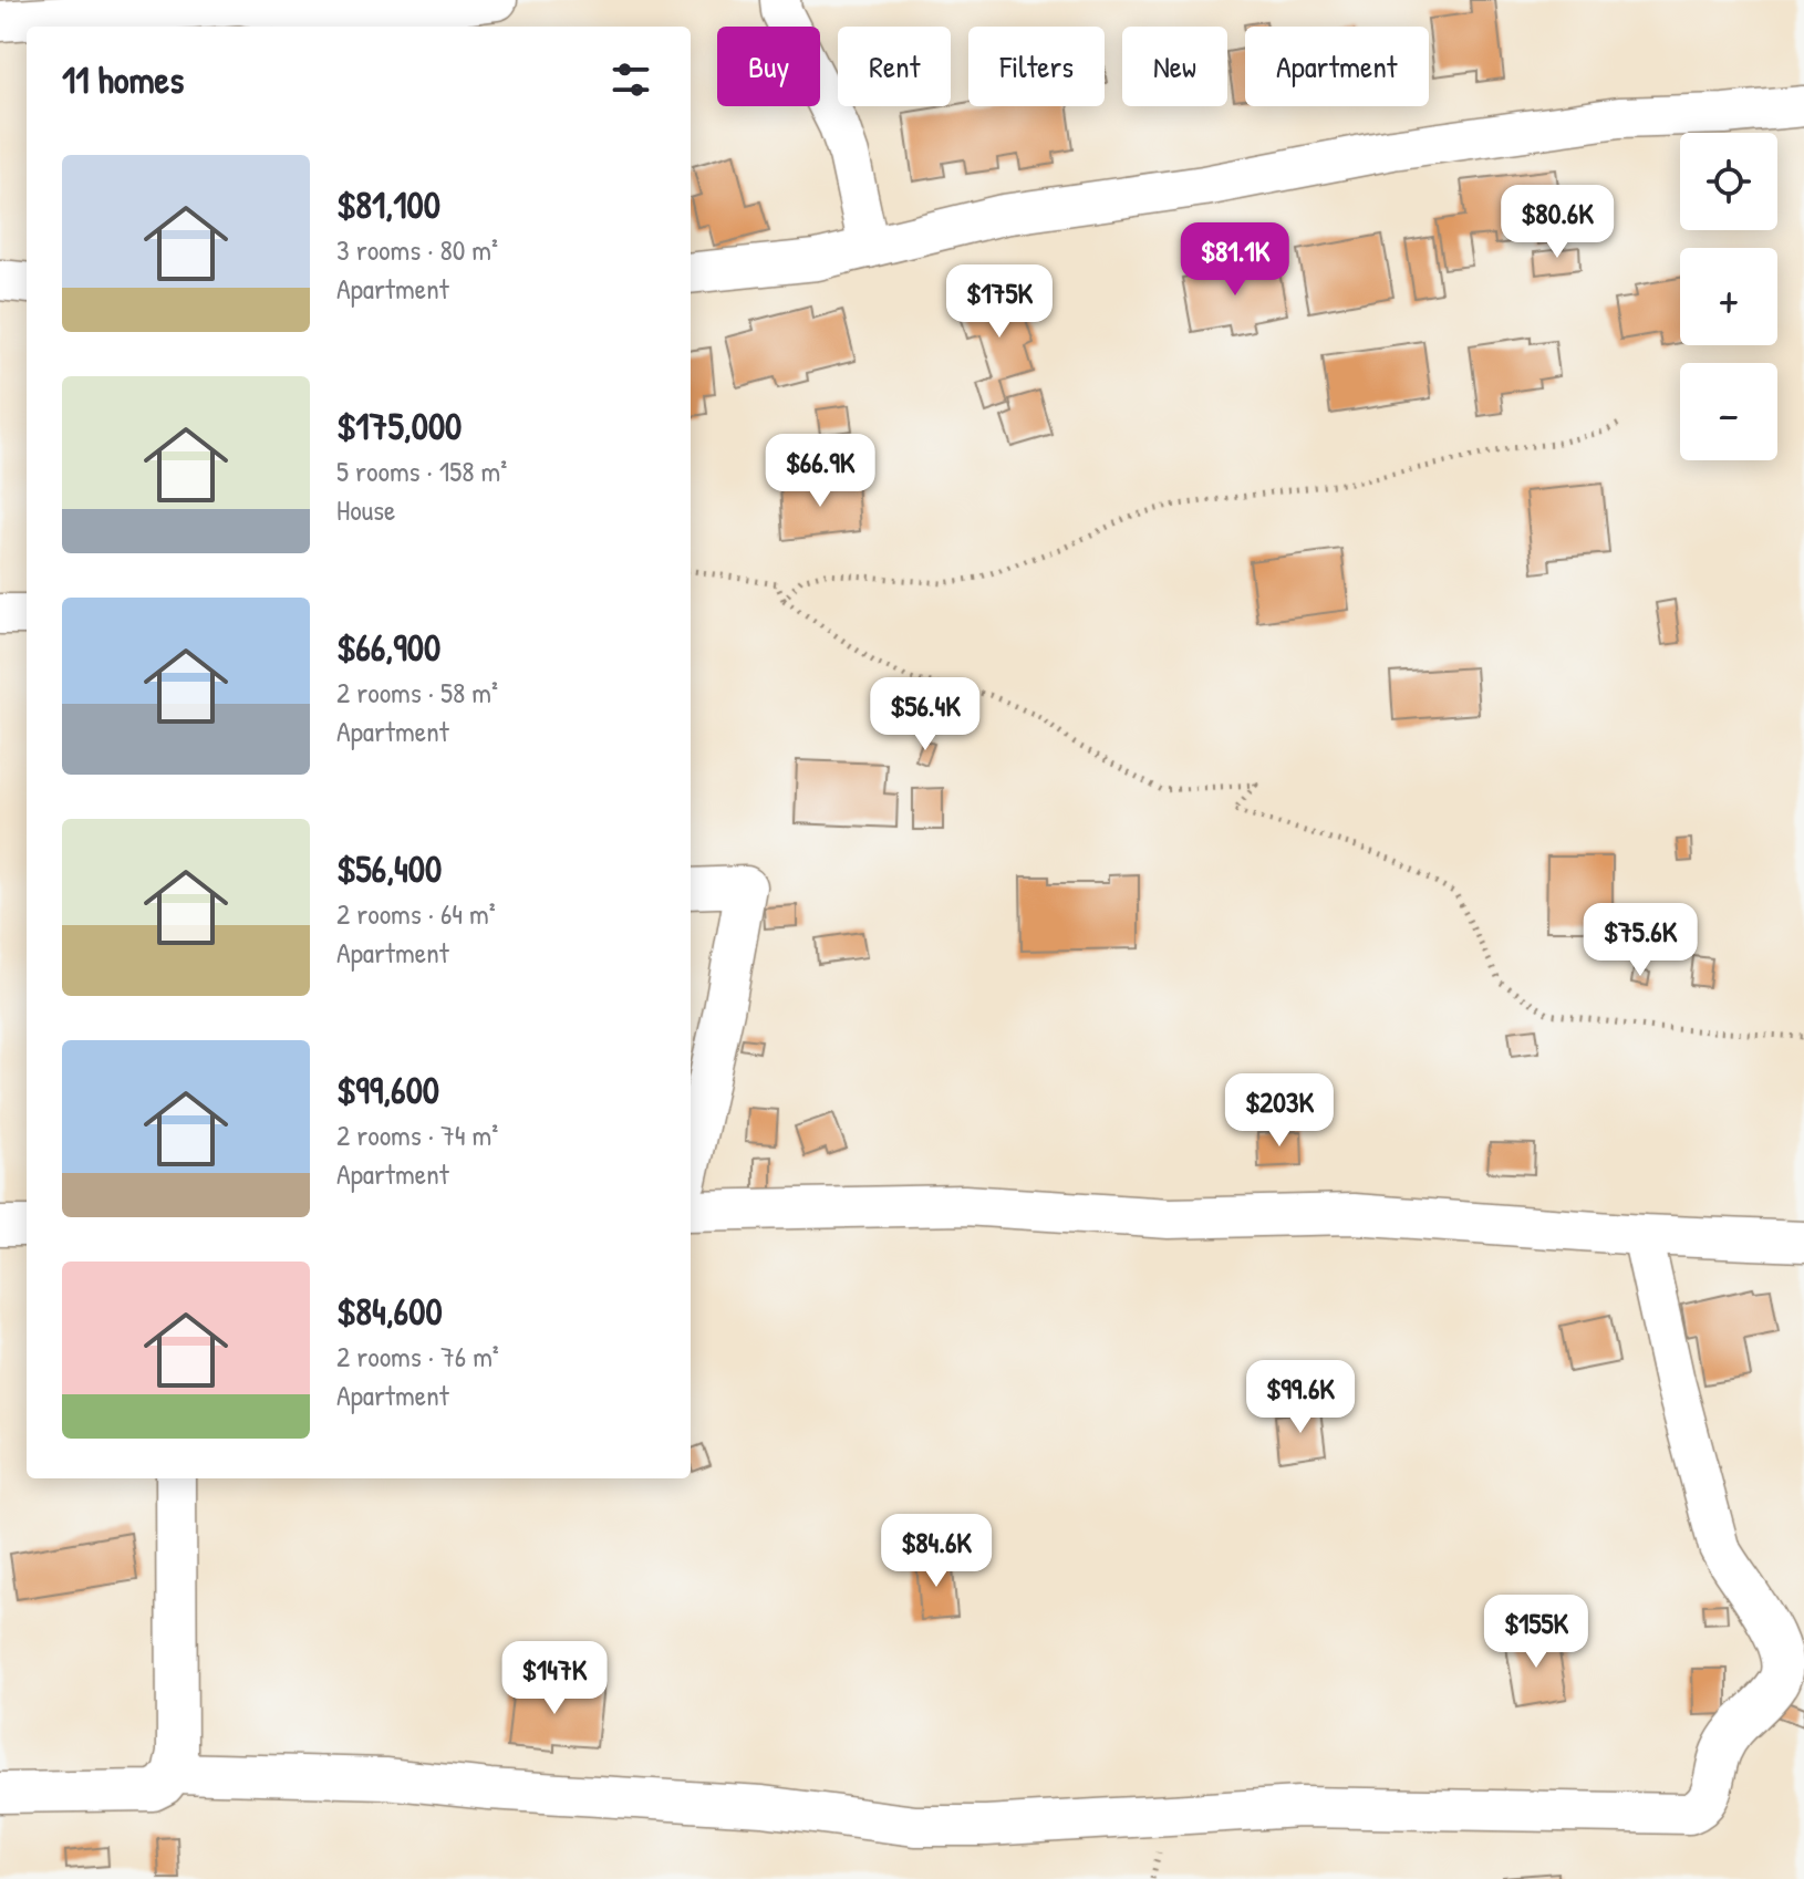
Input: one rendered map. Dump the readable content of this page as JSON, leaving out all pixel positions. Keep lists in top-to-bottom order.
{
  "page": {
    "chip": [
      "Buy",
      "Rent",
      "Filters",
      "New",
      "Apartment"
    ],
    "heading": "11 homes",
    "map_buttons": ["+", "−"],
    "list": [
      {
        "name": "$81,100",
        "note": "3 rooms · 80 m² · Apartment"
      },
      {
        "name": "$175,000",
        "note": "5 rooms · 158 m² · House"
      },
      {
        "name": "$66,900",
        "note": "2 rooms · 58 m² · Apartment"
      },
      {
        "name": "$56,400",
        "note": "2 rooms · 64 m² · Apartment"
      },
      {
        "name": "$99,600",
        "note": "2 rooms · 74 m² · Apartment"
      },
      {
        "name": "$84,600",
        "note": "2 rooms · 76 m² · Apartment"
      }
    ],
    "price": [
      "$80.6K",
      "$81.1K",
      "$175K",
      "$66.9K",
      "$56.4K",
      "$75.6K",
      "$203K",
      "$99.6K",
      "$84.6K",
      "$155K",
      "$147K"
    ]
  }
}
